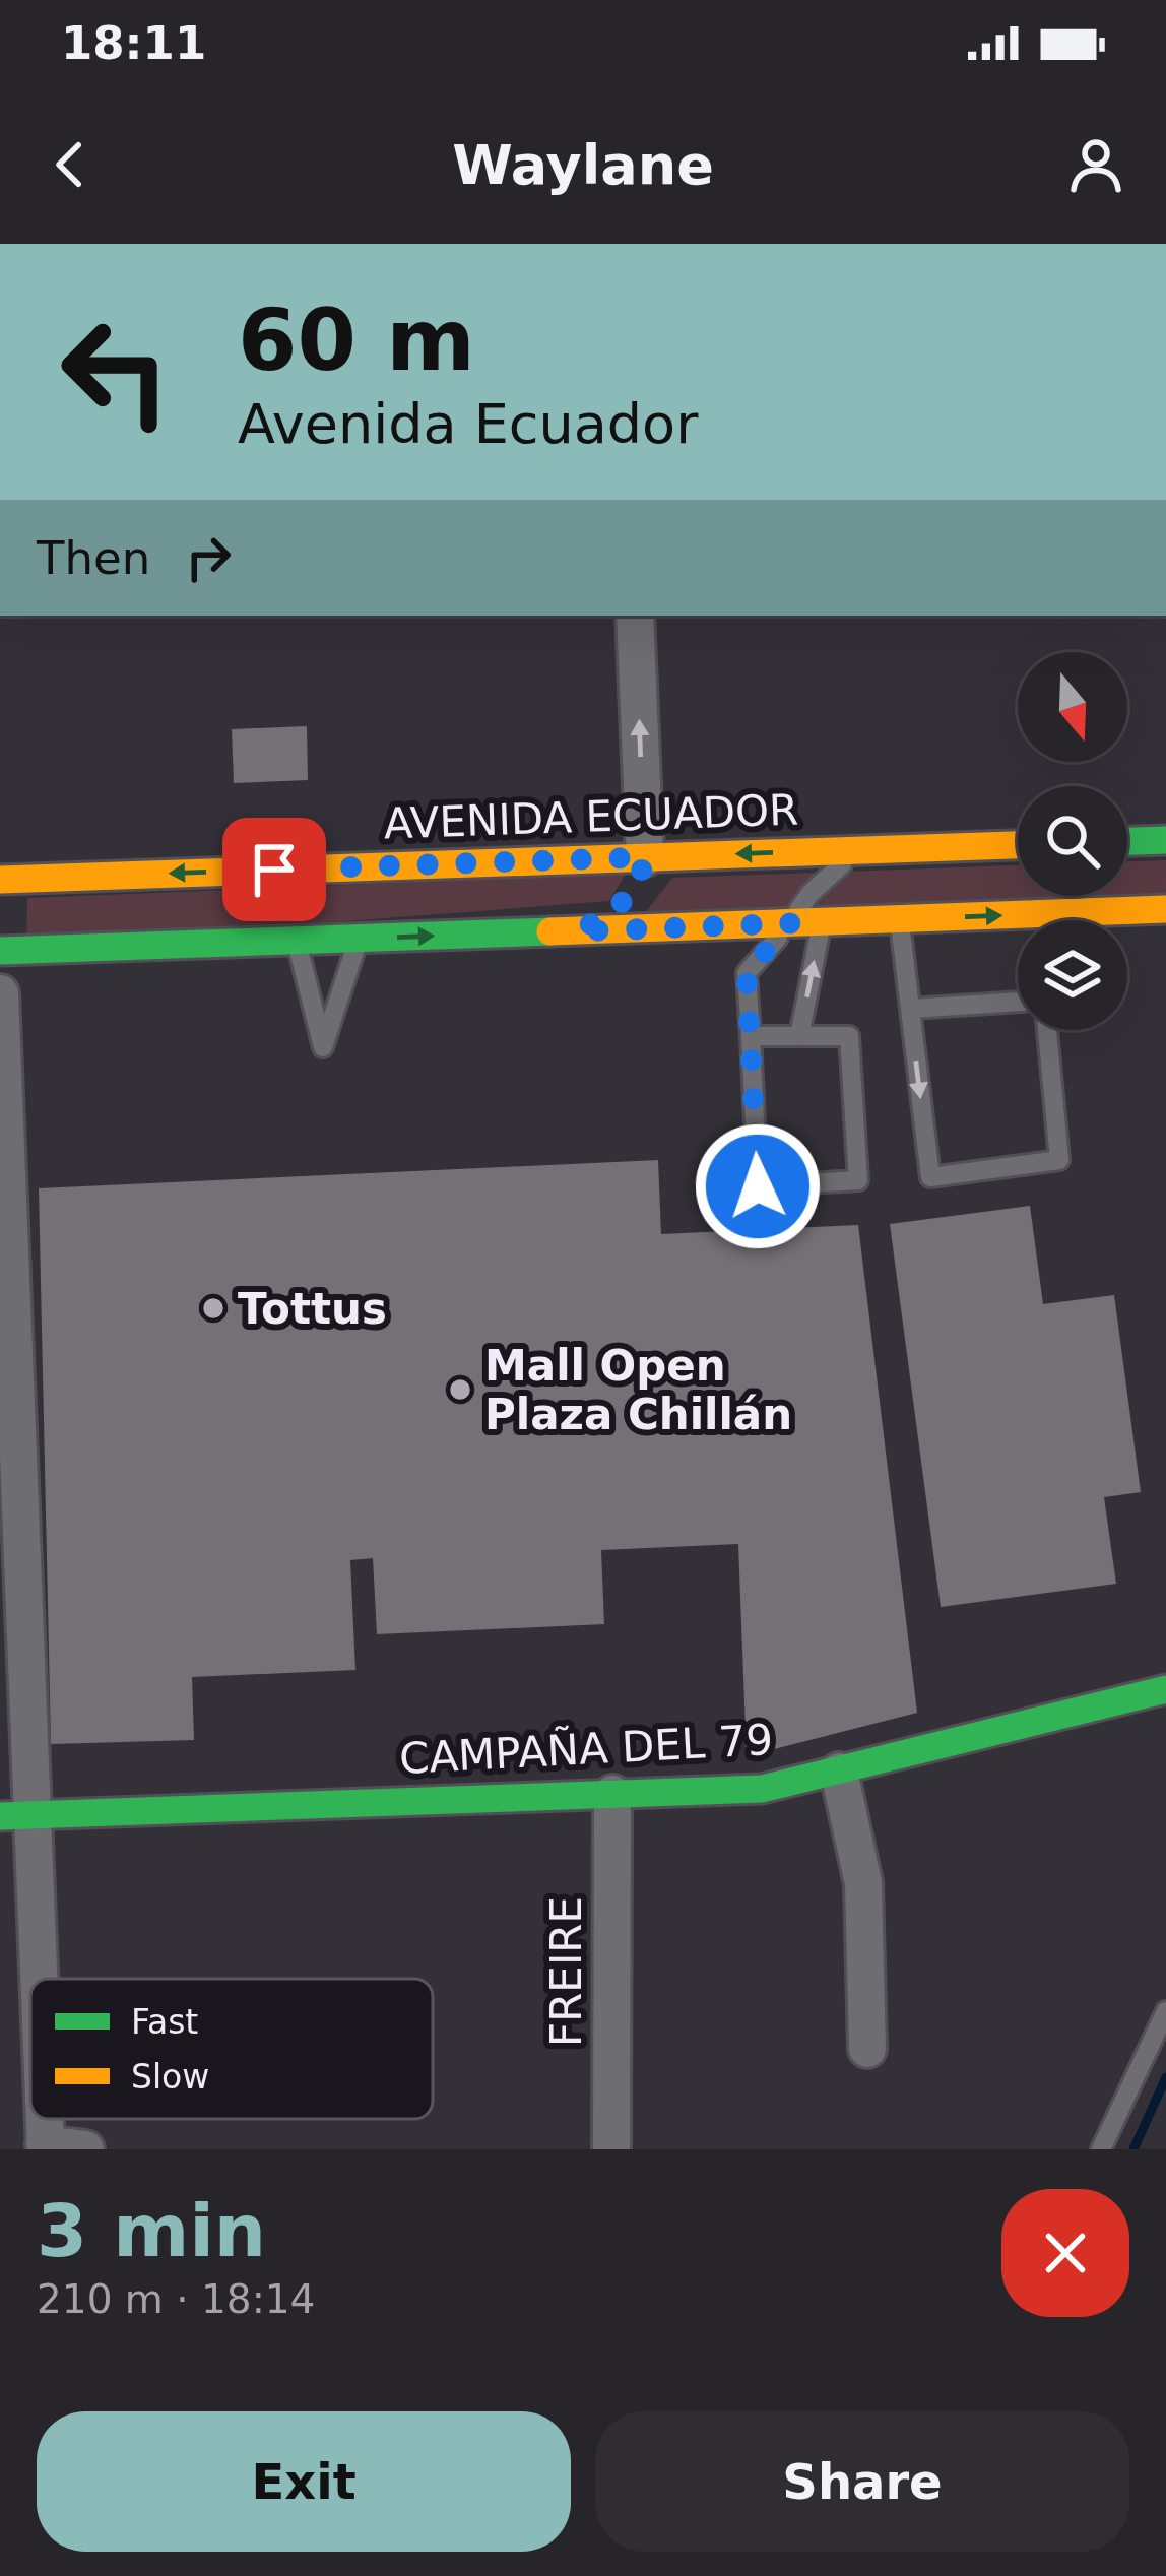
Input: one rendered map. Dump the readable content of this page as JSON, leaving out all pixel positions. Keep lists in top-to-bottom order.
{
  "streets": {
    "main road": ["AVENIDA ECUADOR", "CAMPAÑA DEL 79"],
    "street": ["FREIRE"]
  },
  "crossings": [
    ["CAMPAÑA DEL 79", "FREIRE"]
  ],
  "places": ["Tottus", "Mall Open Plaza Chillán"],
  "legend": ["Fast", "Slow"],
  "north": "bottom",
  "page": {
    "status": "18:11",
    "header": "Waylane",
    "turn": ["60 m", "Avenida Ecuador"],
    "then": "Then",
    "heading": ["3 min", "210 m · 18:14"],
    "buttons": ["Exit", "Share"]
  }
}
